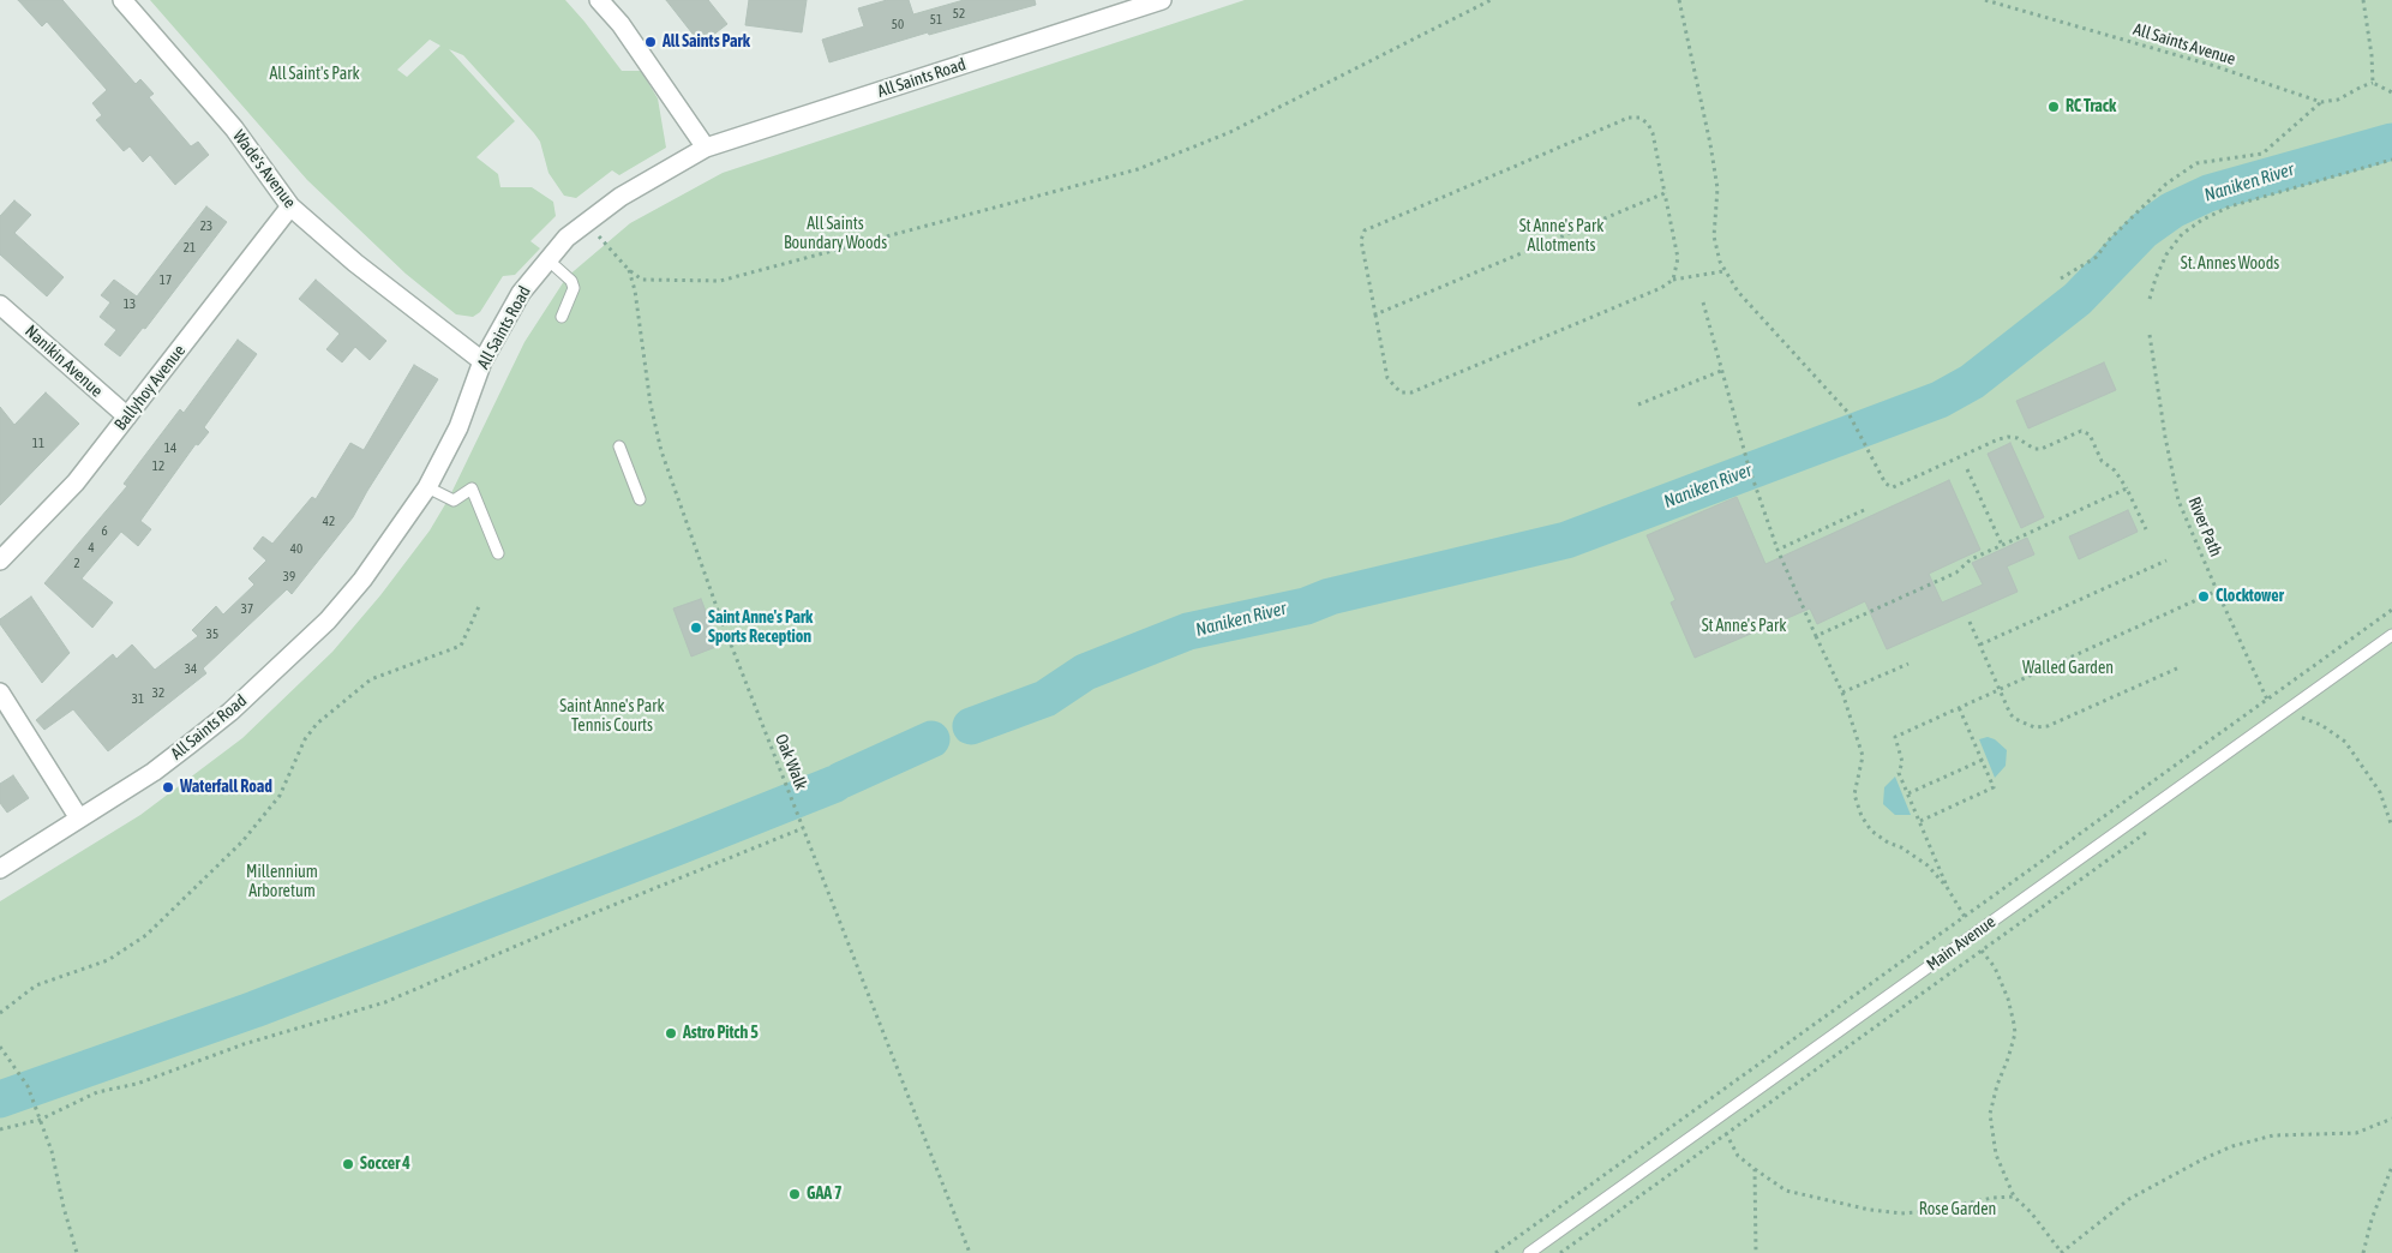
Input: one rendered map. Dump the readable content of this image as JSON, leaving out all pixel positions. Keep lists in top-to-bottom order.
{
  "streets": {
    "street": [
      "All Saints Road",
      "Wade's Avenue",
      "Nanikin Avenue",
      "Ballyhoy Avenue"
    ],
    "lane": ["Main Avenue"],
    "path": ["All Saints Avenue", "River Path", "Oak Walk"]
  },
  "crossings": [
    ["All Saints Road", "Wade's Avenue"],
    ["Wade's Avenue", "Ballyhoy Avenue"],
    ["Nanikin Avenue", "Ballyhoy Avenue"],
    ["River Path", "Main Avenue"]
  ],
  "water": ["Naniken River"],
  "parks": [
    "All Saint's Park",
    "All Saints Boundary Woods",
    "St Anne's Park Allotments",
    "St. Annes Woods",
    "St Anne's Park",
    "Walled Garden",
    "Saint Anne's Park Tennis Courts",
    "Millennium Arboretum",
    "Rose Garden"
  ],
  "places": [
    "All Saints Park",
    "RC Track",
    "Clocktower",
    "Saint Anne's Park Sports Reception",
    "Waterfall Road",
    "Astro Pitch 5",
    "Soccer 4",
    "GAA 7"
  ],
  "house_numbers": [
    "52",
    "51",
    "50",
    "23",
    "21",
    "17",
    "13",
    "11",
    "14",
    "12",
    "42",
    "6",
    "4",
    "40",
    "2",
    "39",
    "37",
    "35",
    "34",
    "32",
    "31"
  ]
}
